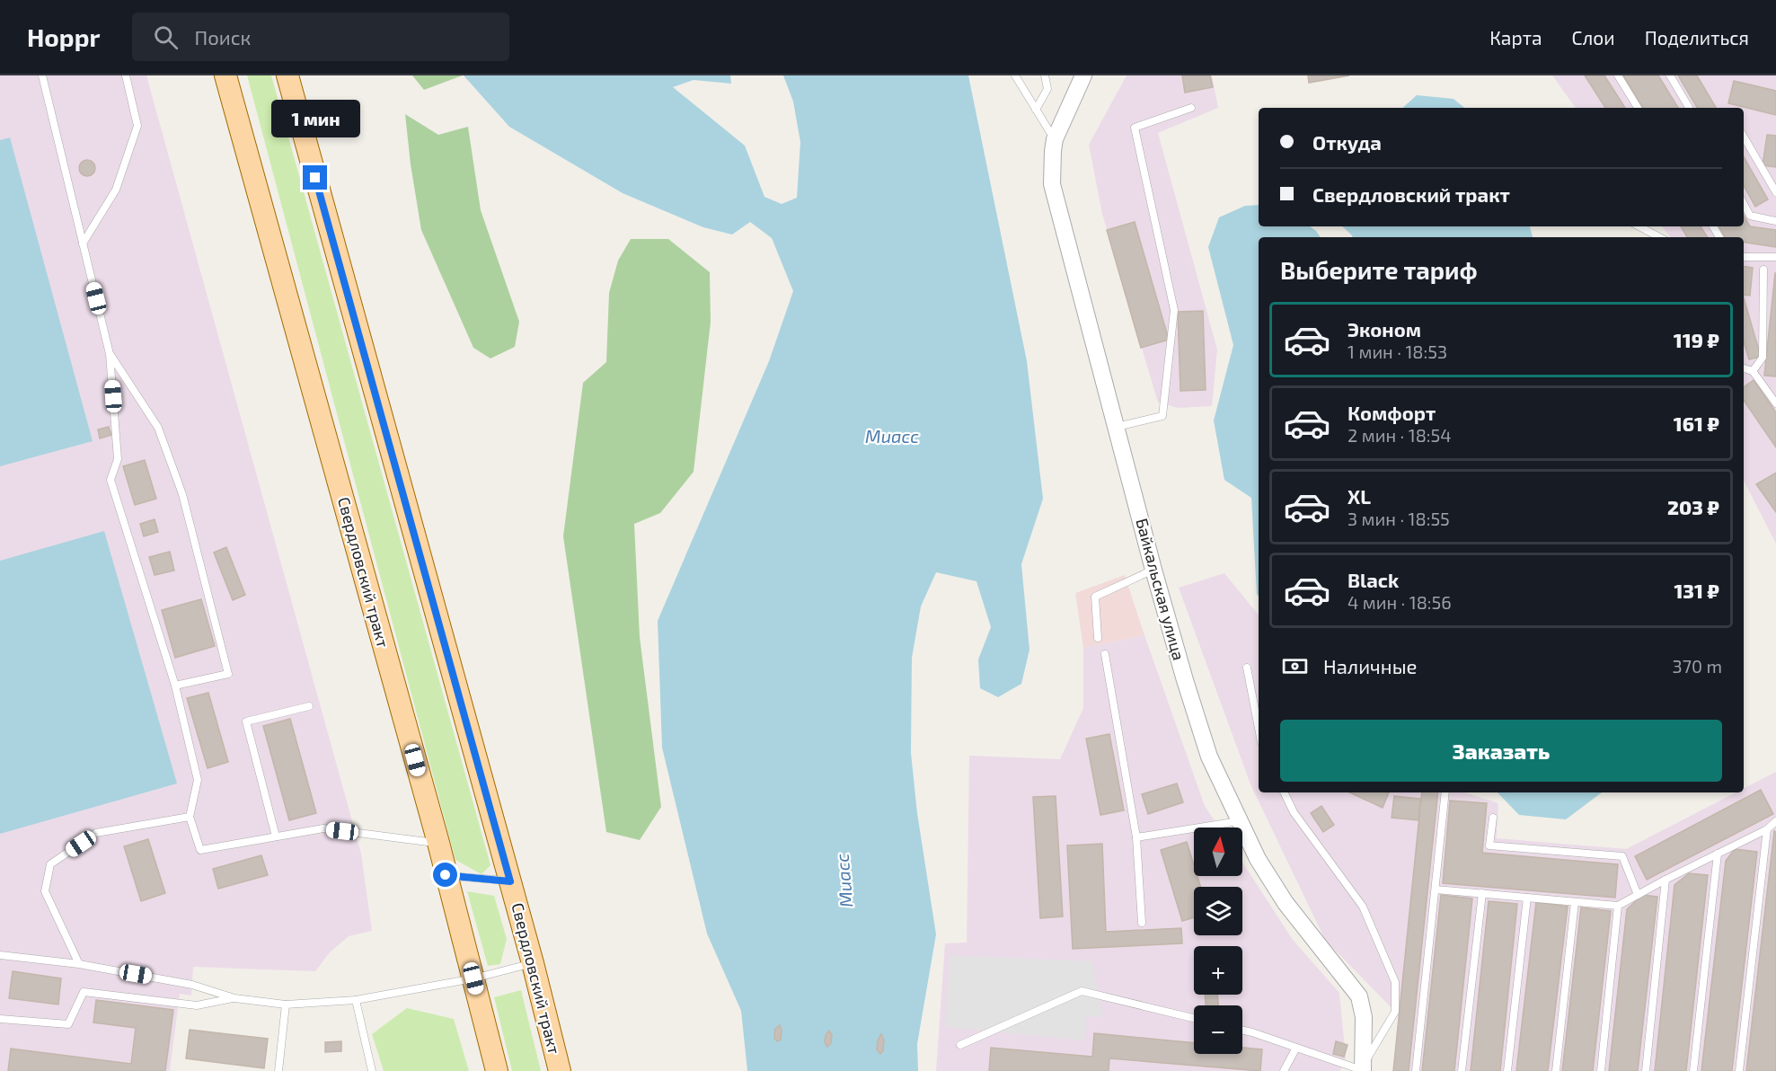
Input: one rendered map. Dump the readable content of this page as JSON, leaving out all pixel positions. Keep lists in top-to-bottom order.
{
  "streets": {
    "main road": ["Свердловский тракт"],
    "street": ["Байкальская улица"]
  },
  "water": ["Миасс"],
  "north": "top",
  "page": {
    "header": "Hoppr",
    "search": "Поиск",
    "nav": ["Карта", "Слои", "Поделиться"],
    "bubble": "1 мин",
    "banner": ["Откуда", "Свердловский тракт"],
    "heading": "Выберите тариф",
    "list": [
      {
        "name": "Эконом",
        "note": "1 мин · 18:53",
        "value": "119 ₽"
      },
      {
        "name": "Комфорт",
        "note": "2 мин · 18:54",
        "value": "161 ₽"
      },
      {
        "name": "XL",
        "note": "3 мин · 18:55",
        "value": "203 ₽"
      },
      {
        "name": "Black",
        "note": "4 мин · 18:56",
        "value": "131 ₽"
      }
    ],
    "pay": ["Наличные", "370 m"],
    "buttons": "Заказать",
    "map_buttons": ["+", "−"]
  }
}
